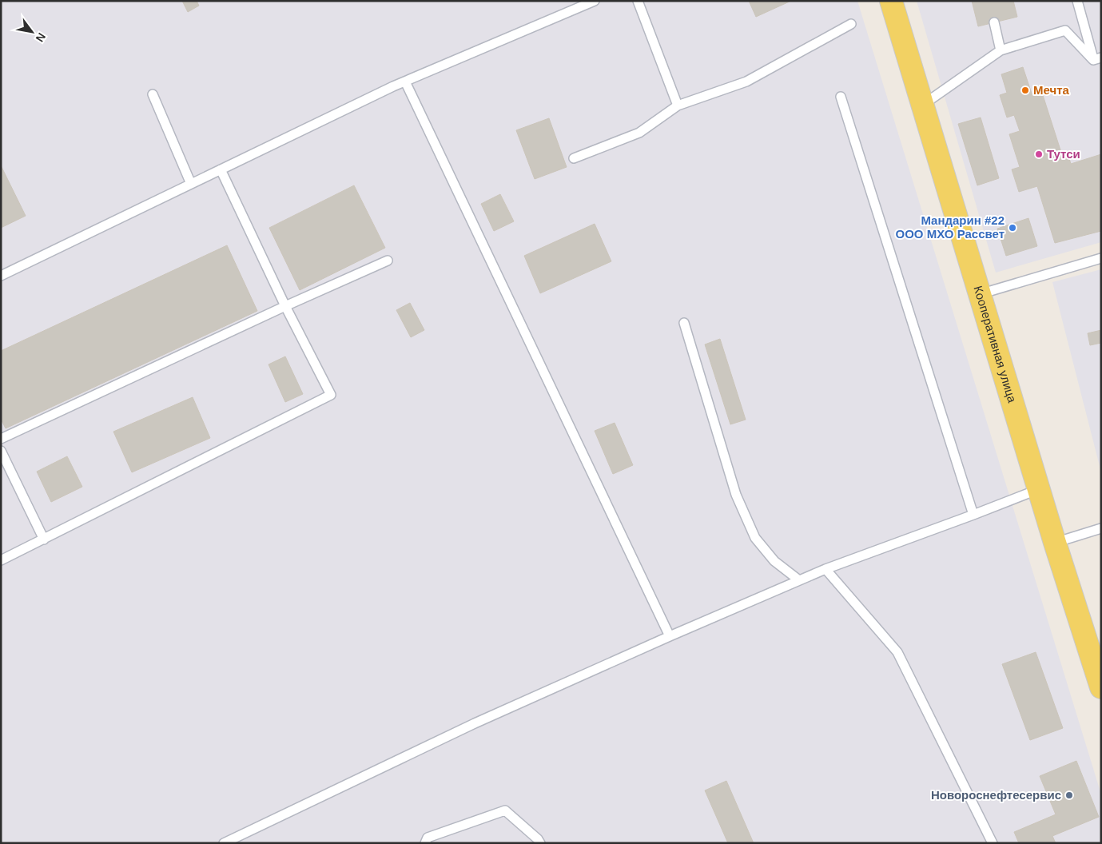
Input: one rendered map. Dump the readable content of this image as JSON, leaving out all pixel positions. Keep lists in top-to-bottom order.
{
  "streets": {
    "main road": ["Кооперативная улица"]
  },
  "places": [
    "Мечта",
    "Тутси",
    "Мандарин #22 ООО МХО Рассвет",
    "Новороснефтесервис"
  ],
  "north": "bottom right"
}
